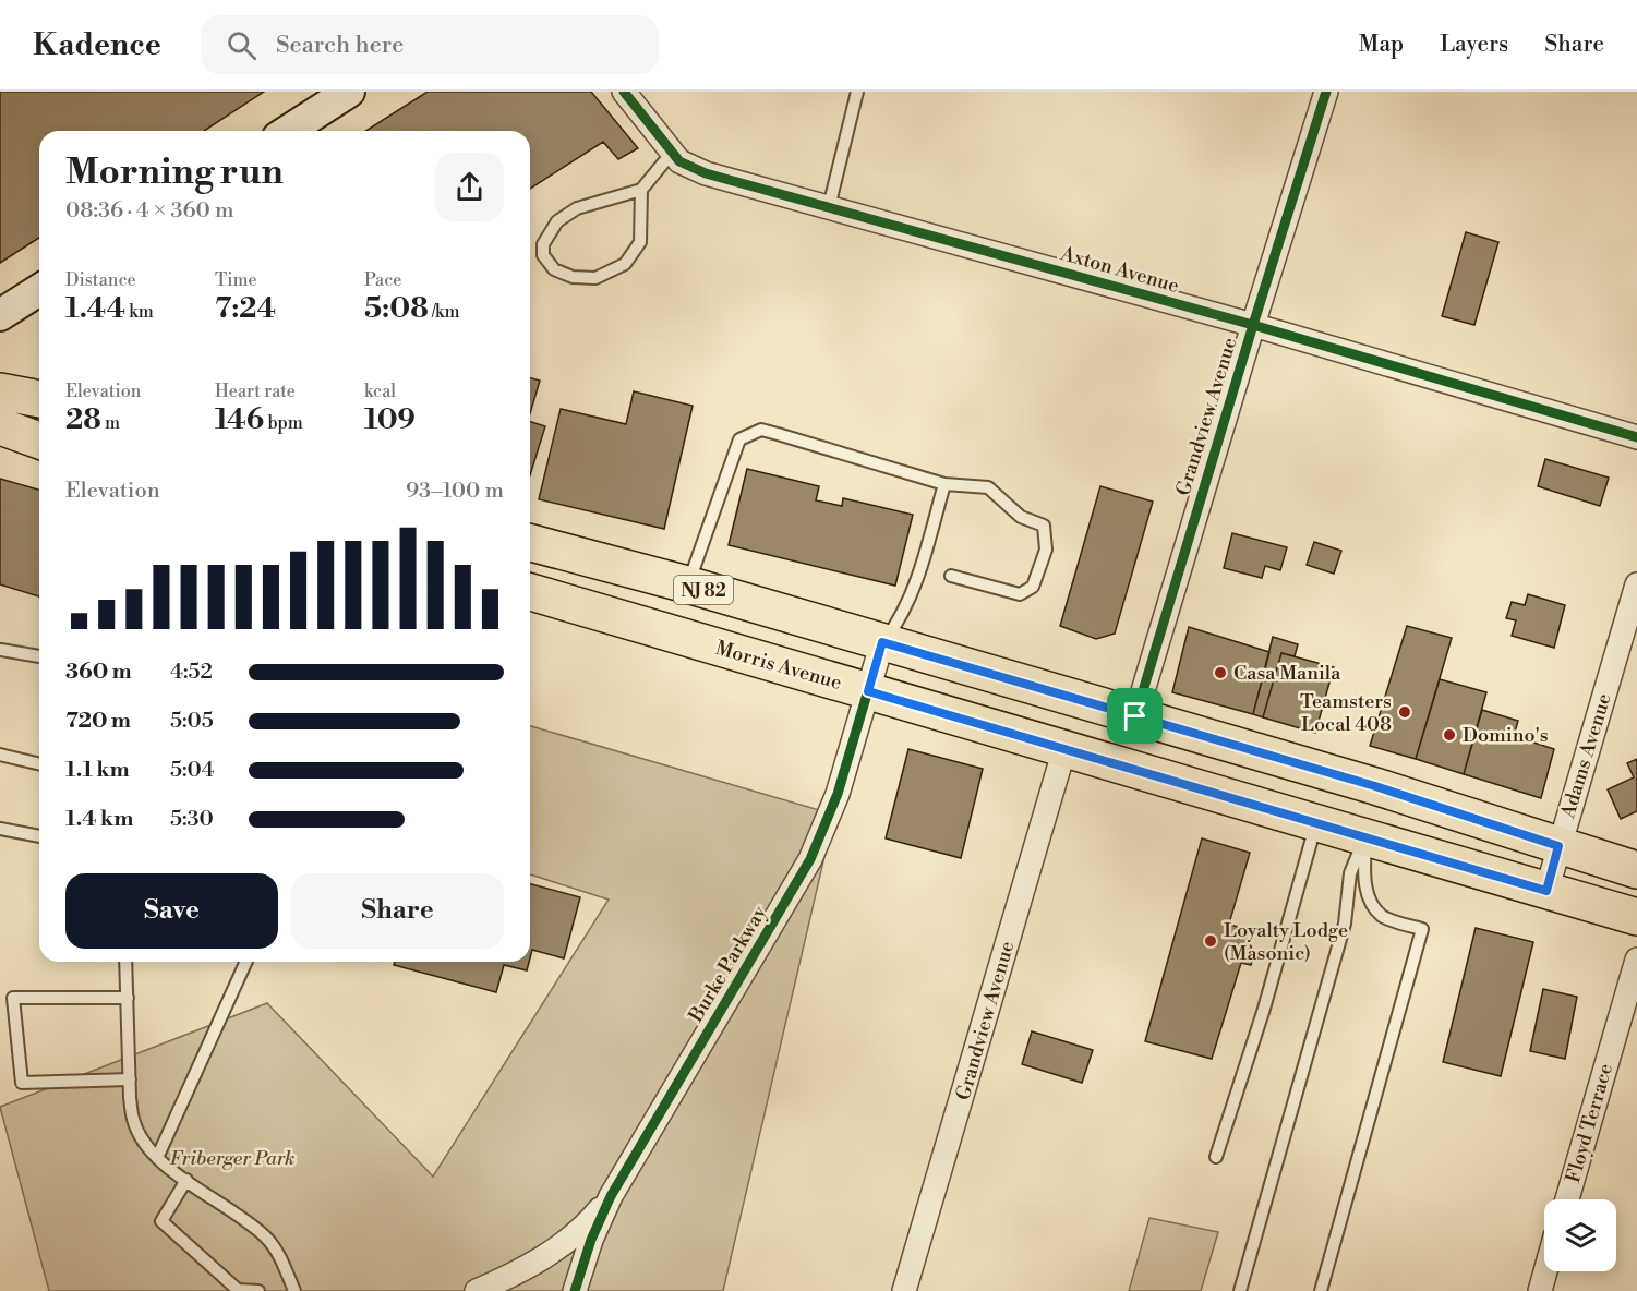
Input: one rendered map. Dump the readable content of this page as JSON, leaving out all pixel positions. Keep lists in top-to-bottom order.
{
  "streets": {
    "main road": ["NJ 82", "Morris Avenue"],
    "street": [
      "Axton Avenue",
      "Grandview Avenue",
      "Adams Avenue",
      "Burke Parkway",
      "Floyd Terrace"
    ]
  },
  "crossings": [
    ["Axton Avenue", "Grandview Avenue"],
    ["Grandview Avenue", "NJ 82"],
    ["Grandview Avenue", "Morris Avenue"],
    ["NJ 82", "Adams Avenue"],
    ["NJ 82", "Burke Parkway"],
    ["Morris Avenue", "Adams Avenue"],
    ["Morris Avenue", "Burke Parkway"]
  ],
  "parks": ["Friberger Park"],
  "places": [
    "Casa Manila",
    "Teamsters Local 408",
    "Domino's",
    "Loyalty Lodge (Masonic)"
  ],
  "page": {
    "header": "Kadence",
    "search": "Search here",
    "nav": ["Map", "Layers", "Share"],
    "heading": ["Morning run", "08:36 · 4 × 360 m"],
    "stats": [
      ["Distance", "1.44 km"],
      ["Time", "7:24"],
      ["Pace", "5:08 /km"],
      ["Elevation", "28 m"],
      ["Heart rate", "146 bpm"],
      ["kcal", "109"]
    ],
    "chart": ["Elevation", "93–100 m"],
    "list": [
      {
        "name": "360 m",
        "note": "4:52"
      },
      {
        "name": "720 m",
        "note": "5:05"
      },
      {
        "name": "1.1 km",
        "note": "5:04"
      },
      {
        "name": "1.4 km",
        "note": "5:30"
      }
    ],
    "buttons": ["Save", "Share"]
  }
}
